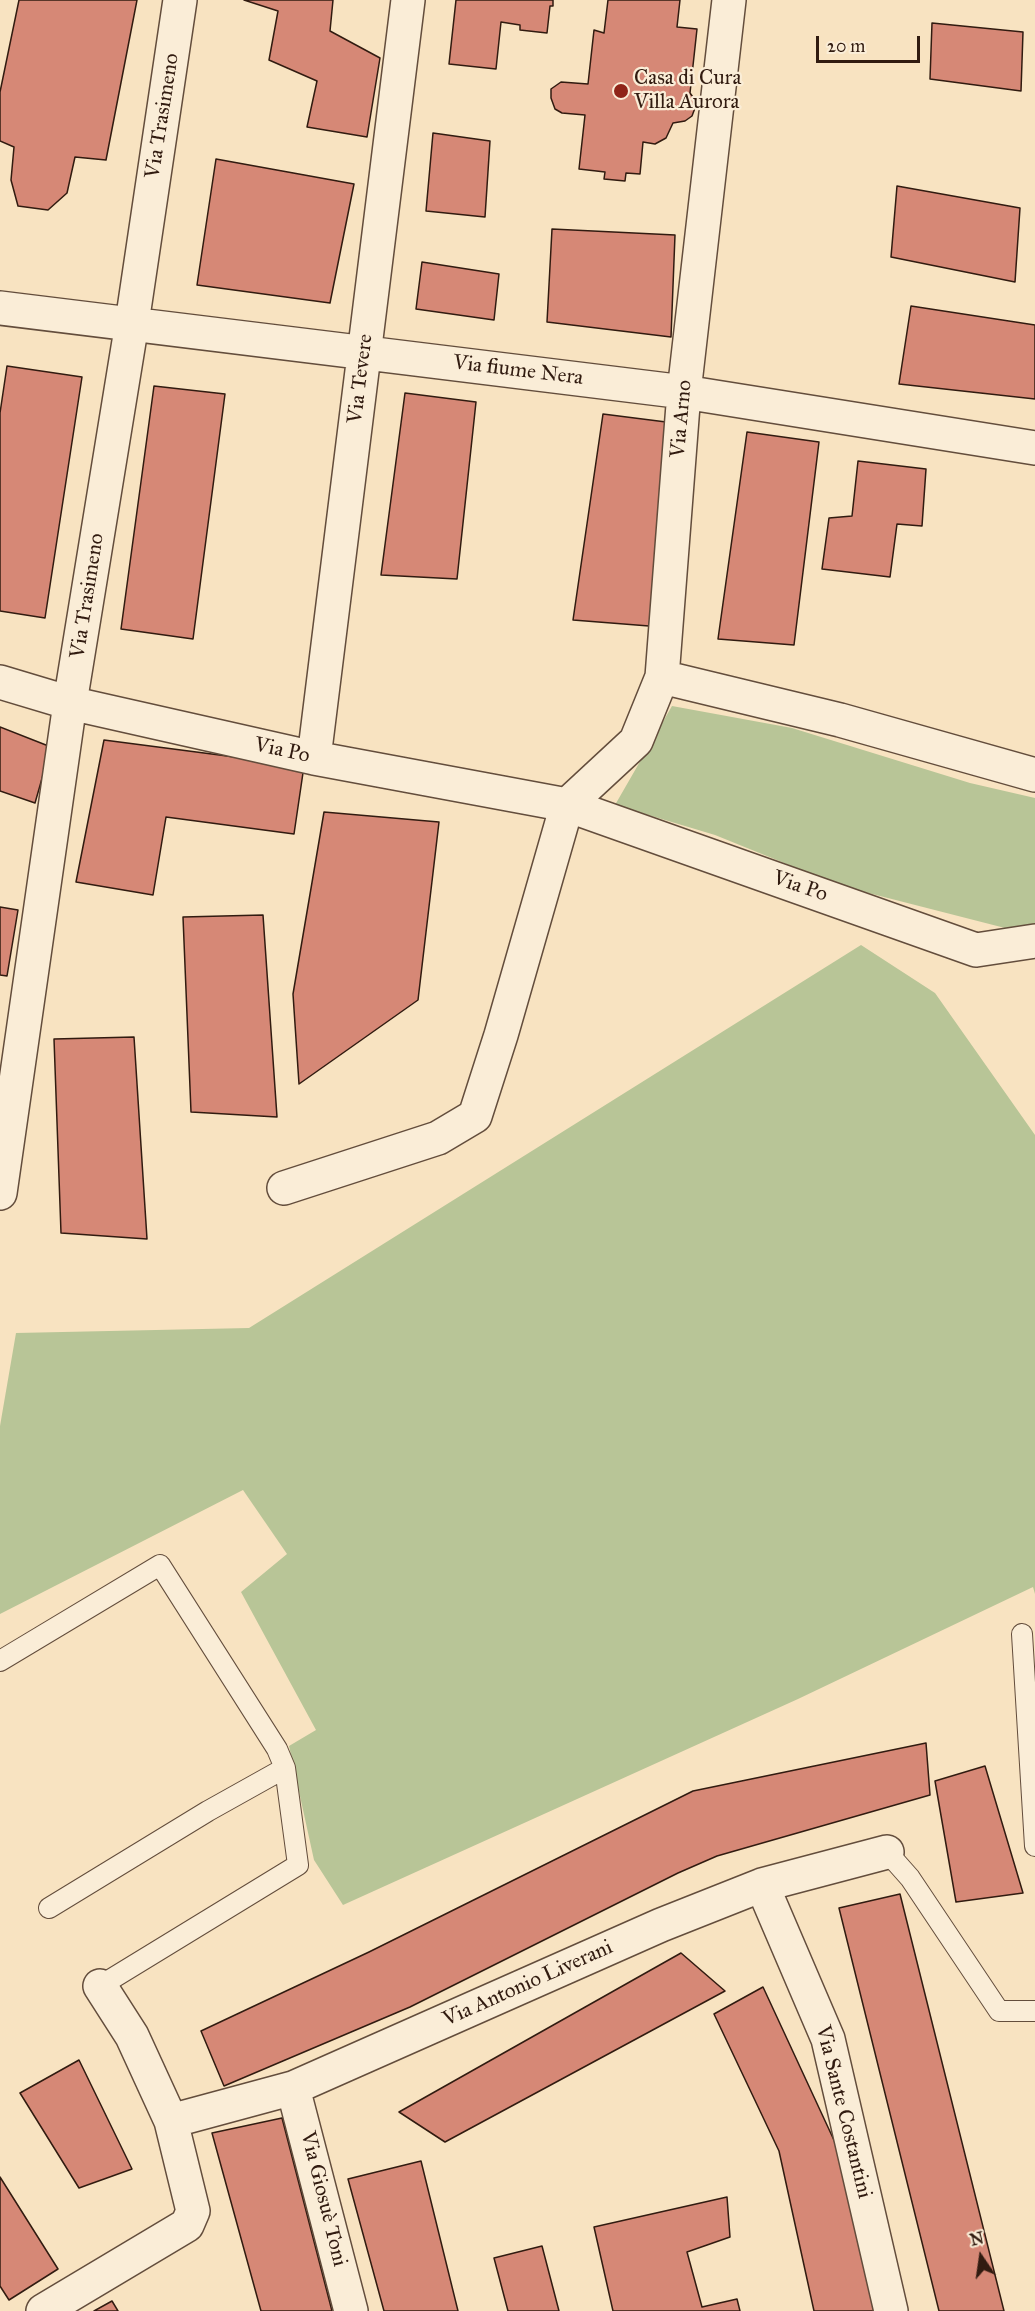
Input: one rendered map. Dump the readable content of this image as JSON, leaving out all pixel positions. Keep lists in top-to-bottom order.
{
  "streets": {
    "street": [
      "Via Trasimeno",
      "Via fiume Nera",
      "Via Tevere",
      "Via Arno",
      "Via Po",
      "Via Antonio Liverani",
      "Via Sante Costantini",
      "Via Giosuè Toni"
    ]
  },
  "crossings": [
    ["Via Trasimeno", "Via fiume Nera"],
    ["Via Trasimeno", "Via Po"],
    ["Via fiume Nera", "Via Tevere"],
    ["Via fiume Nera", "Via Arno"],
    ["Via Tevere", "Via Po"],
    ["Via Arno", "Via Po"],
    ["Via Antonio Liverani", "Via Sante Costantini"],
    ["Via Antonio Liverani", "Via Giosuè Toni"]
  ],
  "places": ["Casa di Cura Villa Aurora"],
  "scale_bar": "20 m",
  "north": "top"
}
